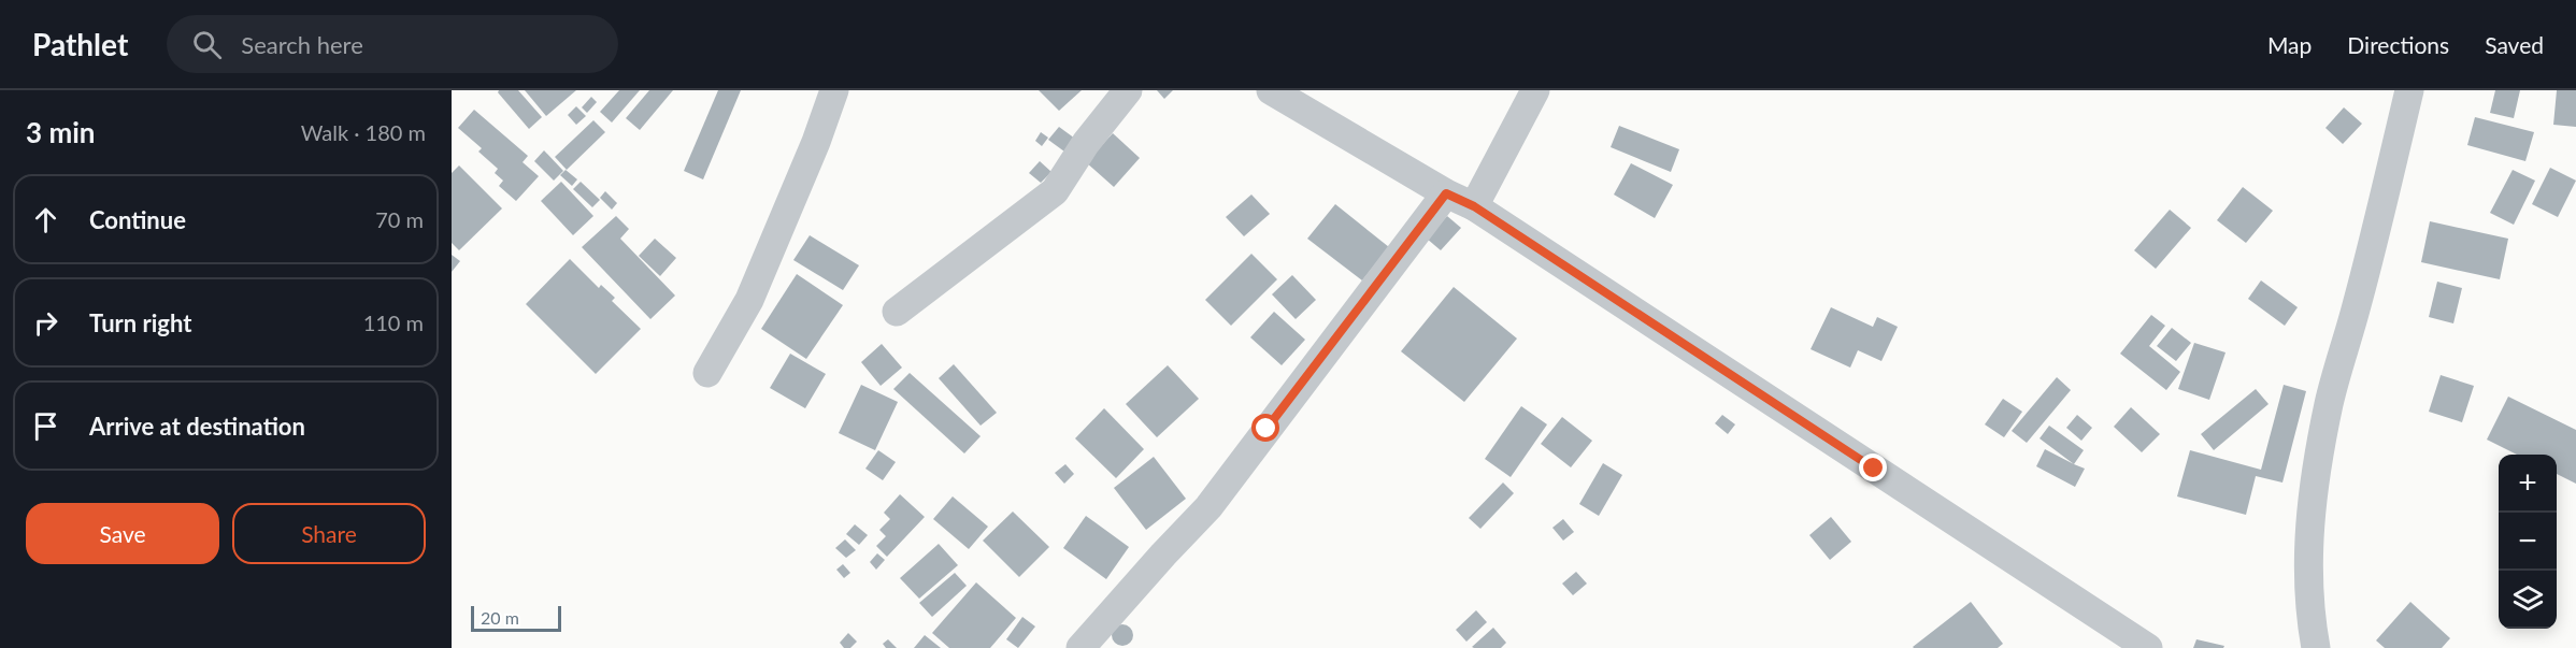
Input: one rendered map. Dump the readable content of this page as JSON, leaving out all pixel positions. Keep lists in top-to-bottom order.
{
  "scale_bar": "20 m",
  "page": {
    "header": "Pathlet",
    "search": "Search here",
    "nav": ["Map", "Directions", "Saved"],
    "heading": ["3 min", "Walk · 180 m"],
    "list": [
      ["Continue", "70 m"],
      ["Turn right", "110 m"],
      "Arrive at destination"
    ],
    "map_buttons": ["+", "−"],
    "buttons": ["Save", "Share"],
    "scale": "20 m"
  }
}
